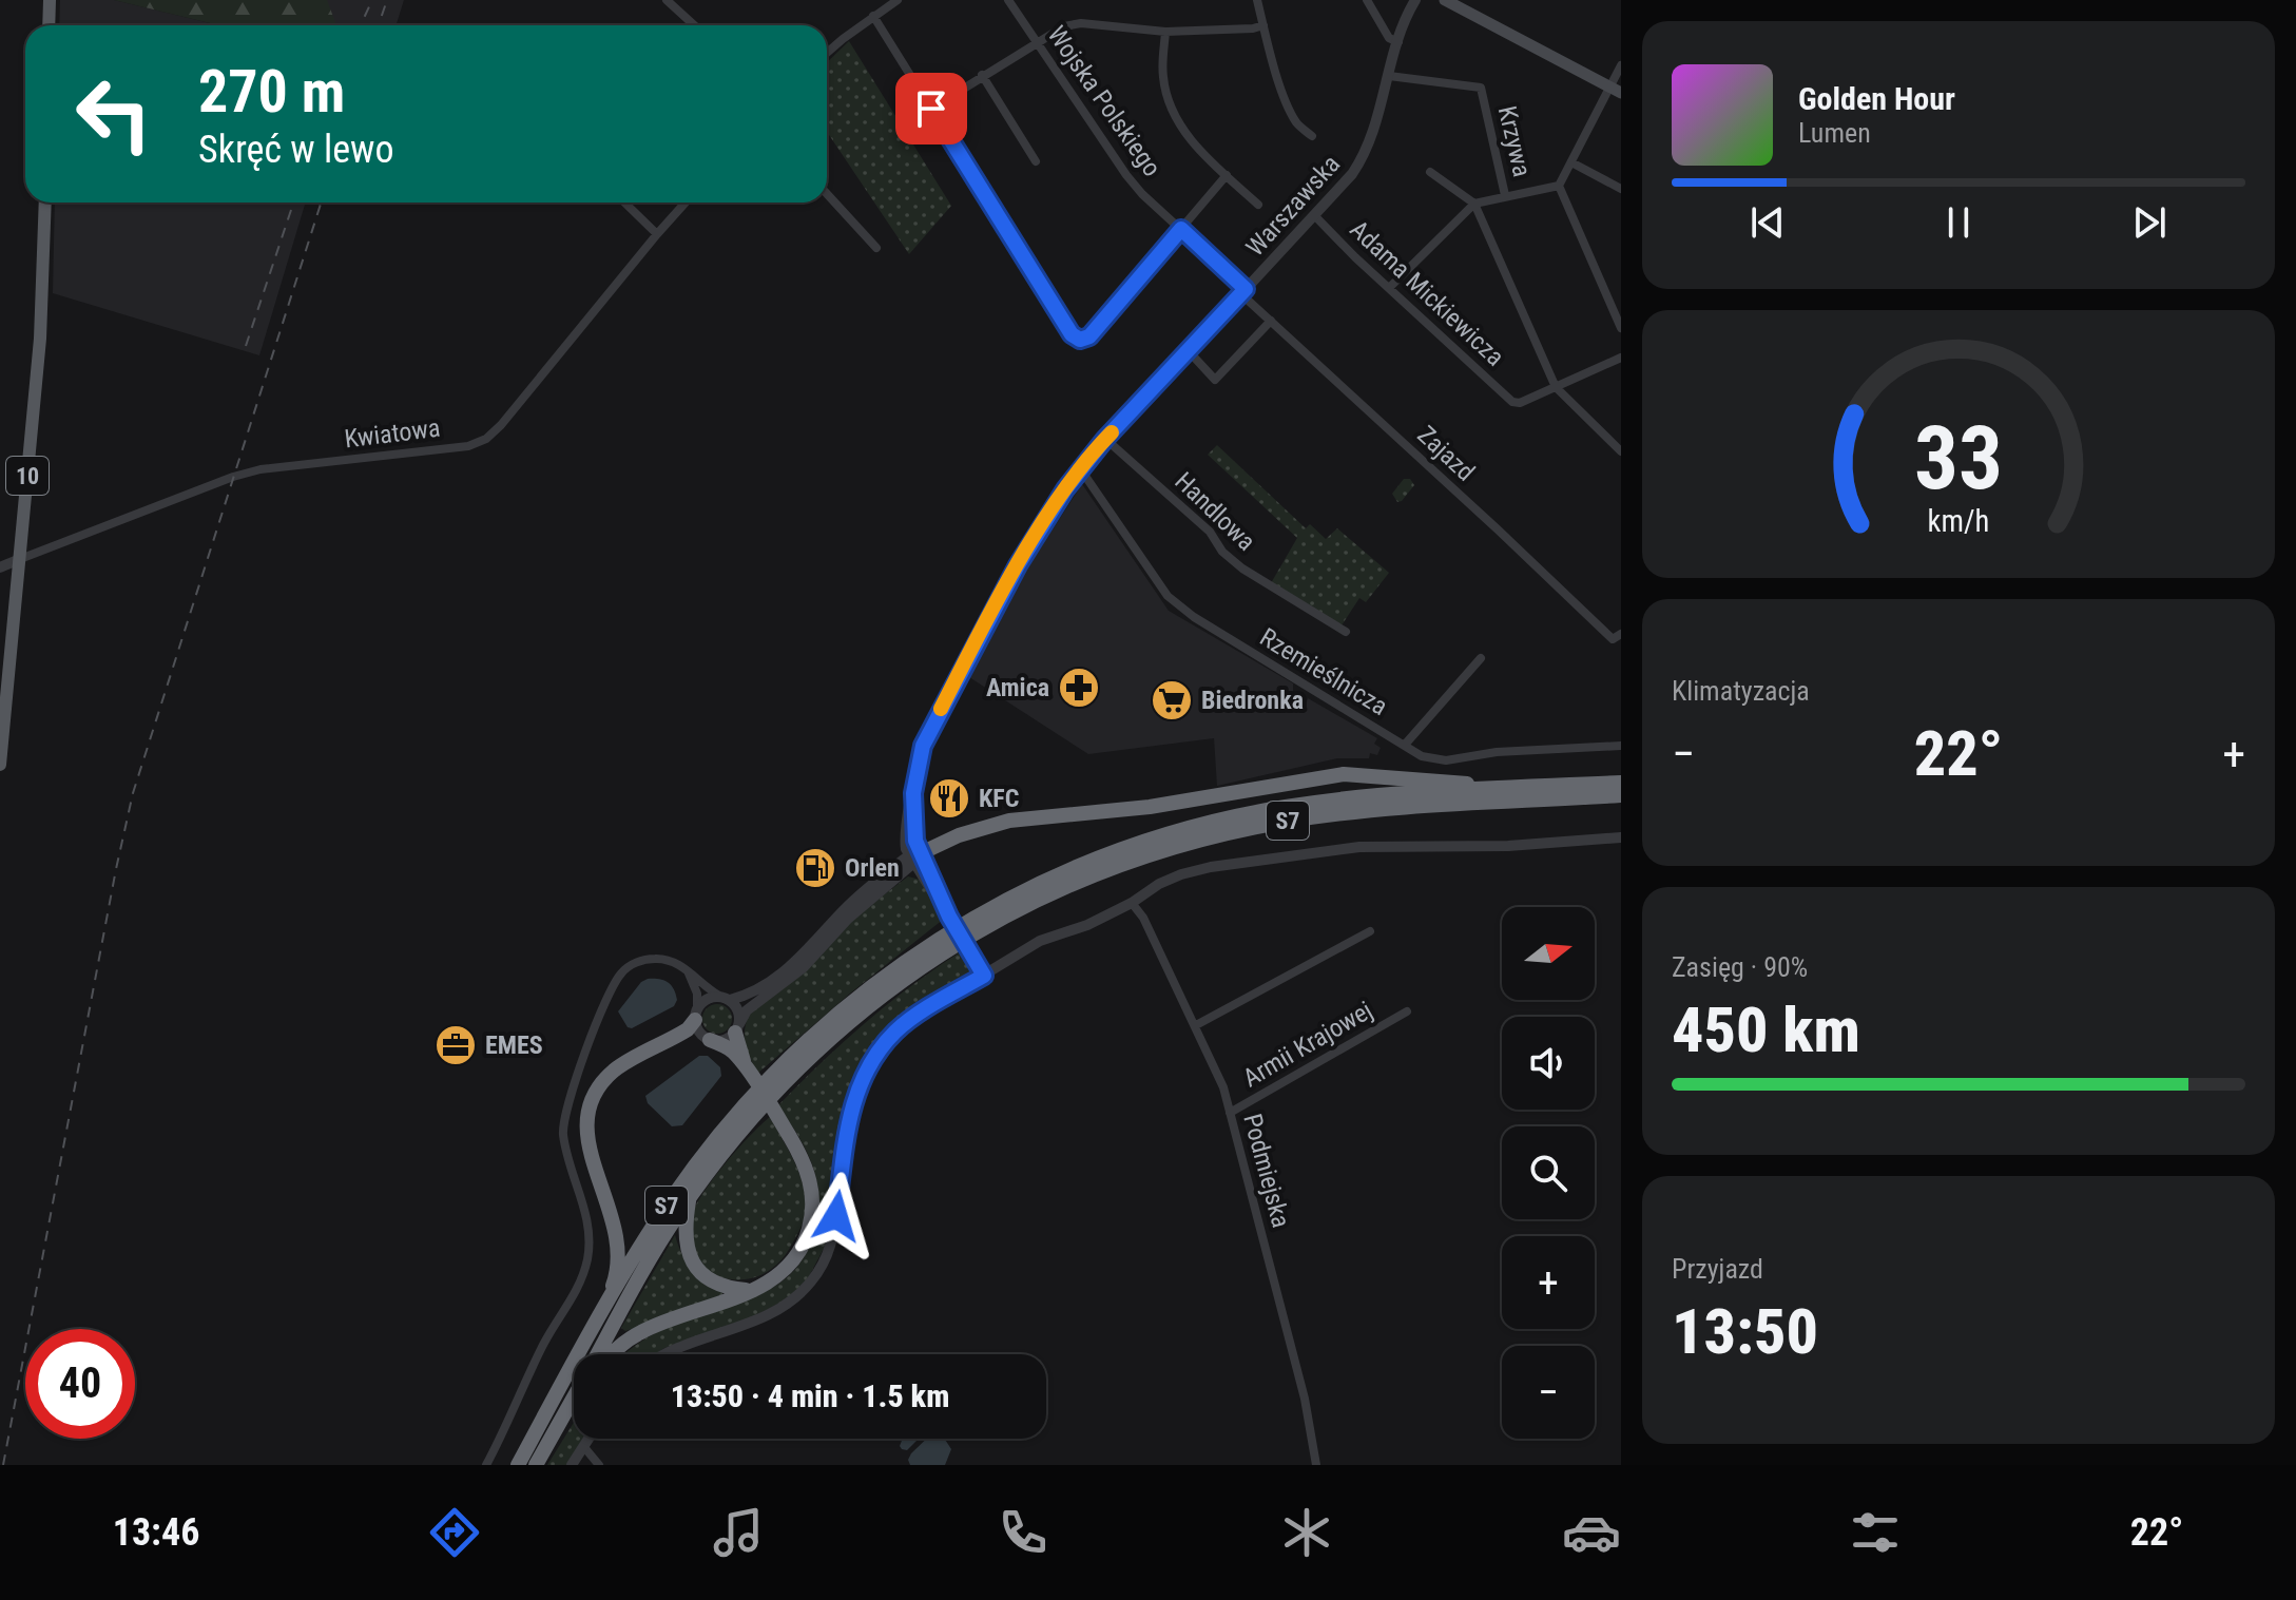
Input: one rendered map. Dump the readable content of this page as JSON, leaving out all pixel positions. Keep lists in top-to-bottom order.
{
  "streets": {
    "highway": ["S7"],
    "main road": ["10"],
    "street": [
      "Wojska Polskiego",
      "Krzywa",
      "Warszawska",
      "Adama Mickiewicza",
      "Kwiatowa",
      "Zajazd",
      "Handlowa",
      "Rzemieślnicza",
      "Armii Krajowej",
      "Podmiejska"
    ]
  },
  "crossings": [
    ["Wojska Polskiego", "Warszawska"],
    ["Wojska Polskiego", "Zajazd"],
    ["Krzywa", "Warszawska"],
    ["Warszawska", "Adama Mickiewicza"],
    ["Warszawska", "Zajazd"],
    ["Warszawska", "Handlowa"],
    ["Warszawska", "Rzemieślnicza"],
    ["Kwiatowa", "10"],
    ["Armii Krajowej", "Podmiejska"]
  ],
  "places": {
    "pharmacy": ["Amica"],
    "supermarket": ["Biedronka"],
    "restaurant": ["KFC"],
    "fuel station": ["Orlen"],
    "office": ["EMES"]
  },
  "north": "right",
  "page": {
    "turn": ["270 m", "Skręć w lewo"],
    "song": ["Golden Hour", "Lumen"],
    "tile": [
      "Klimatyzacja",
      ["Zasięg · 90%", "450 km"],
      ["Przyjazd", "13:50"]
    ],
    "heat": ["−", "22°", "+"],
    "map_buttons": ["+", "−"],
    "limit": "40",
    "trip": "13:50 · 4 min · 1.5 km",
    "tabs": ["13:46", "22°"],
    "gauge": ["33", "km/h"]
  }
}
